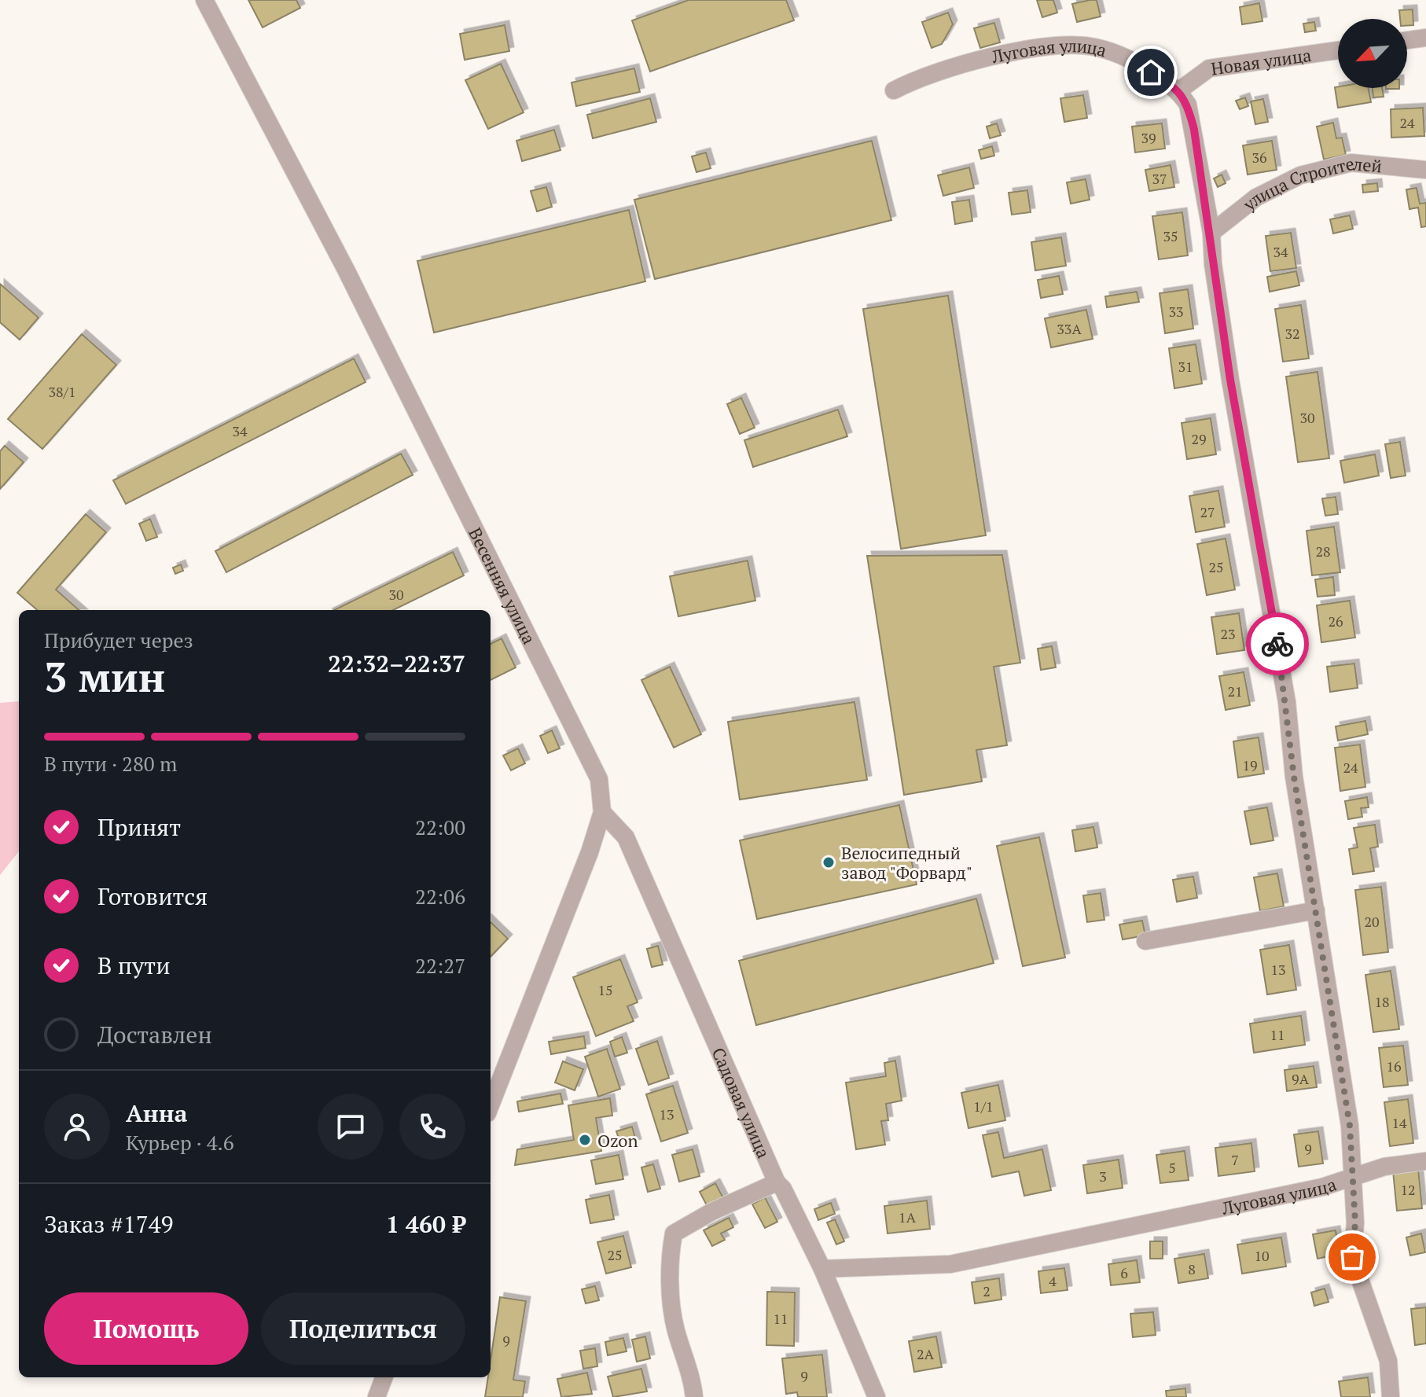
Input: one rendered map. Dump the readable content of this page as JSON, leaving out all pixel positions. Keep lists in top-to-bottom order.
{
  "streets": {
    "street": [
      "Луговая улица",
      "Новая улица",
      "улица Строителей",
      "Весенняя улица",
      "Садовая улица"
    ]
  },
  "crossings": [
    ["Луговая улица", "Новая улица"],
    ["Луговая улица", "улица Строителей"],
    ["Луговая улица", "Садовая улица"],
    ["Весенняя улица", "Садовая улица"]
  ],
  "places": ["Велосипедный завод \"Форвард\"", "Ozon"],
  "house_numbers": [
    "24",
    "39",
    "36",
    "37",
    "35",
    "34",
    "33",
    "33А",
    "32",
    "31",
    "38/1",
    "30",
    "34",
    "29",
    "27",
    "28",
    "25",
    "30",
    "26",
    "23",
    "21",
    "19",
    "24",
    "20",
    "13",
    "15",
    "18",
    "11",
    "16",
    "9А",
    "1/1",
    "13",
    "14",
    "9",
    "7",
    "5",
    "3",
    "12",
    "1А",
    "25",
    "10",
    "8",
    "6",
    "4",
    "2",
    "11",
    "9",
    "2А",
    "9"
  ],
  "north": "bottom left",
  "page": {
    "heading": ["3 мин", "Прибудет через", "22:32–22:37"],
    "panel": [
      "Анна",
      "Курьер · 4.6",
      "Заказ #1749",
      "1 460 ₽"
    ],
    "bar": "В пути · 280 m",
    "list": [
      ["Принят", "22:00"],
      ["Готовится", "22:06"],
      ["В пути", "22:27"],
      "Доставлен"
    ],
    "buttons": ["Помощь", "Поделиться"]
  }
}
